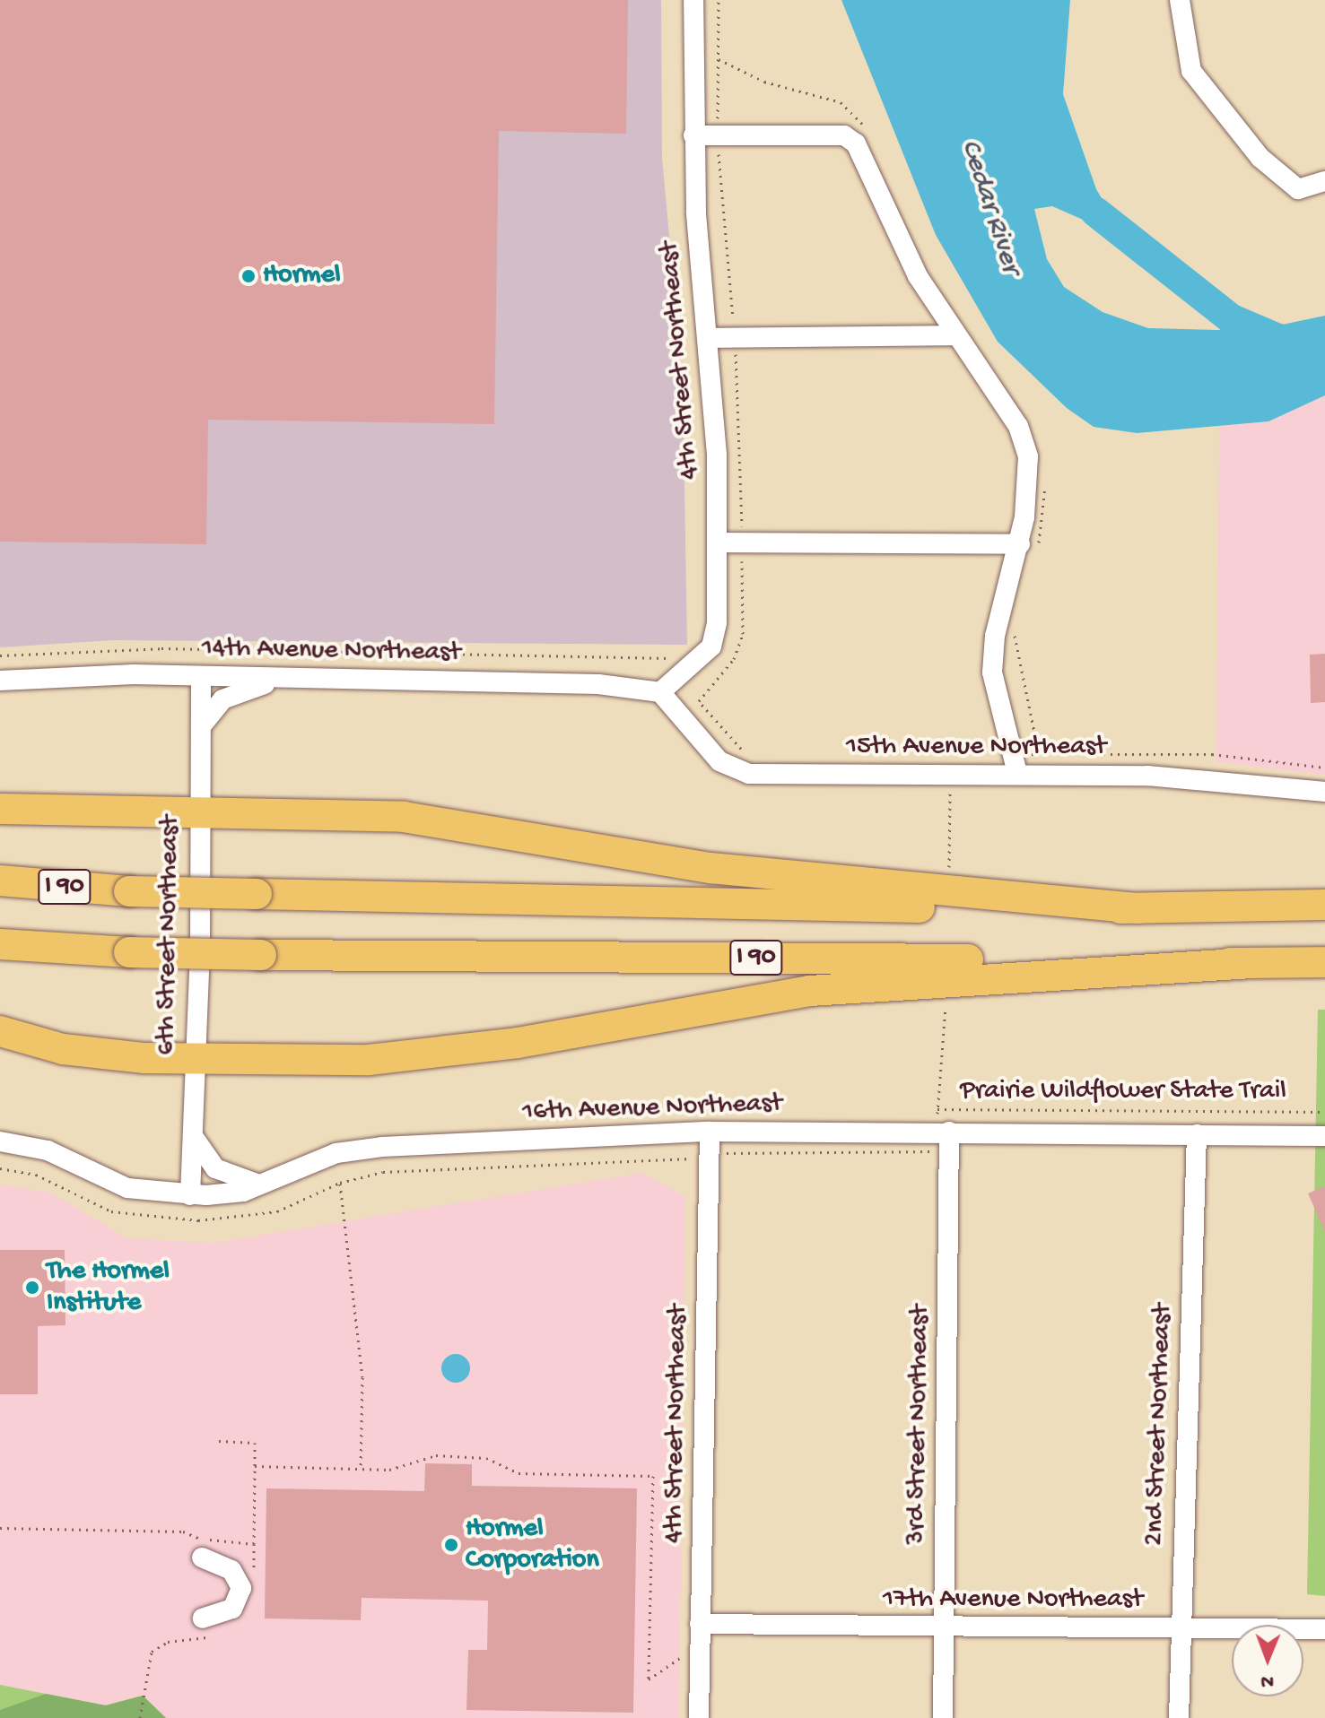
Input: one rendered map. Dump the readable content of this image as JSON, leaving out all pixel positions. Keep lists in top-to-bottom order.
{
  "streets": {
    "highway": ["I 90"],
    "street": [
      "4th Street Northeast",
      "14th Avenue Northeast",
      "15th Avenue Northeast",
      "6th Street Northeast",
      "16th Avenue Northeast",
      "3rd Street Northeast",
      "2nd Street Northeast",
      "17th Avenue Northeast"
    ],
    "path": ["Prairie Wildflower State Trail"]
  },
  "crossings": [
    ["4th Street Northeast", "14th Avenue Northeast"],
    ["4th Street Northeast", "15th Avenue Northeast"],
    ["4th Street Northeast", "16th Avenue Northeast"],
    ["4th Street Northeast", "17th Avenue Northeast"],
    ["14th Avenue Northeast", "15th Avenue Northeast"],
    ["14th Avenue Northeast", "6th Street Northeast"],
    ["6th Street Northeast", "16th Avenue Northeast"],
    ["16th Avenue Northeast", "3rd Street Northeast"],
    ["16th Avenue Northeast", "2nd Street Northeast"],
    ["3rd Street Northeast", "17th Avenue Northeast"],
    ["2nd Street Northeast", "17th Avenue Northeast"]
  ],
  "water": ["Cedar River"],
  "places": ["Hormel", "The Hormel Institute", "Hormel Corporation"],
  "north": "bottom"
}
